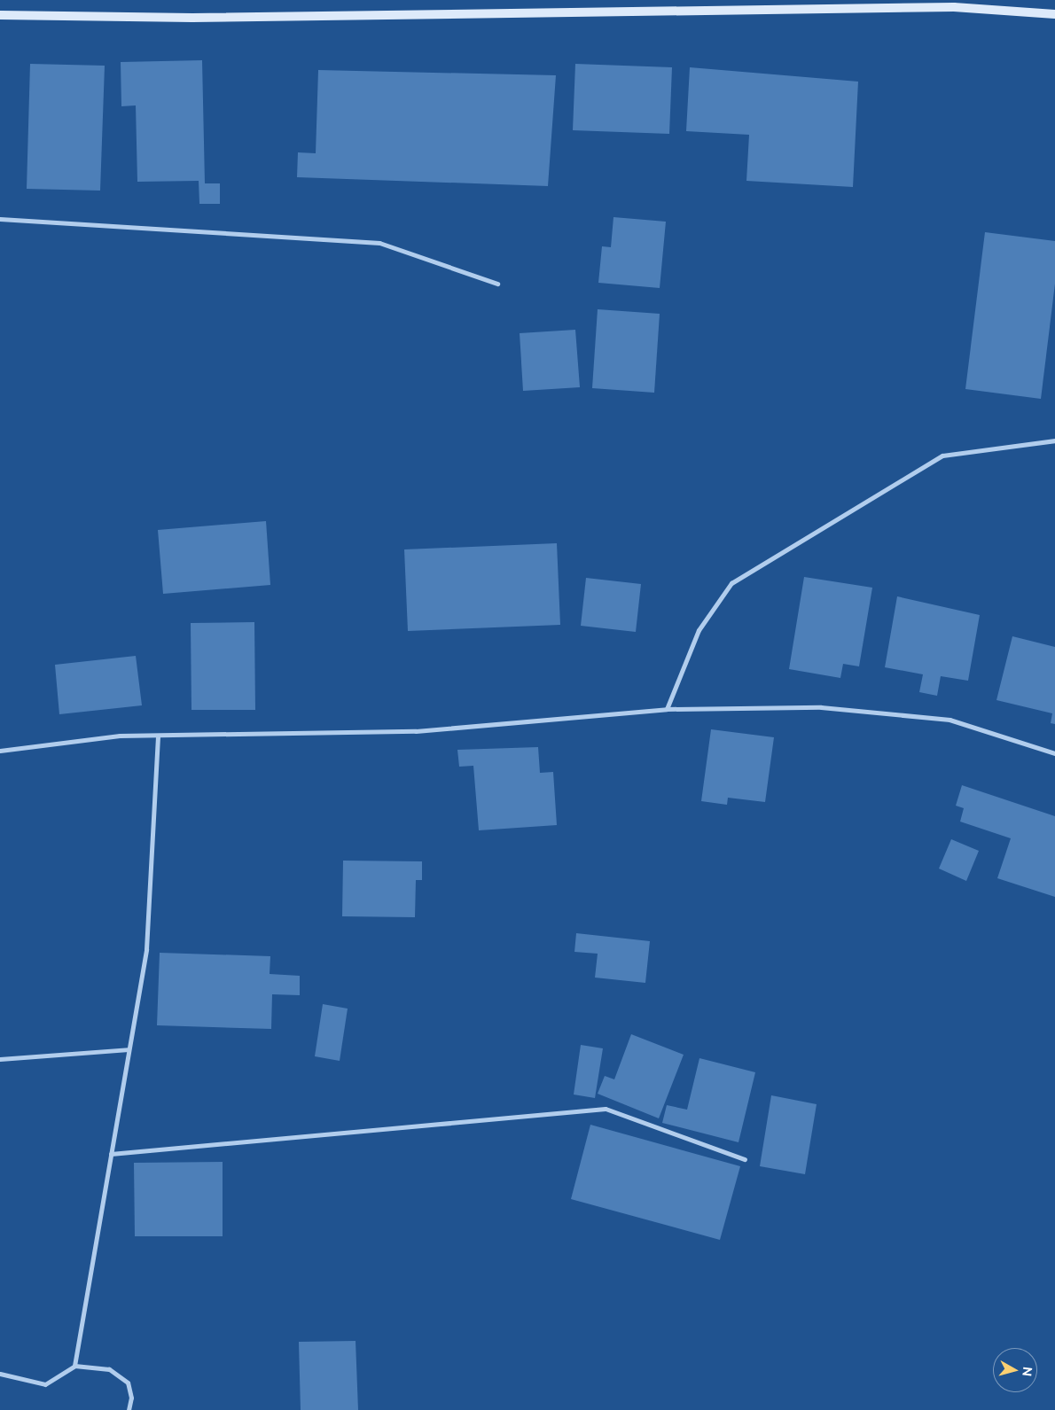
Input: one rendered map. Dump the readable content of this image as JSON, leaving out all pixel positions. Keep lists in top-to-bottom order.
{
  "north": "right"
}
